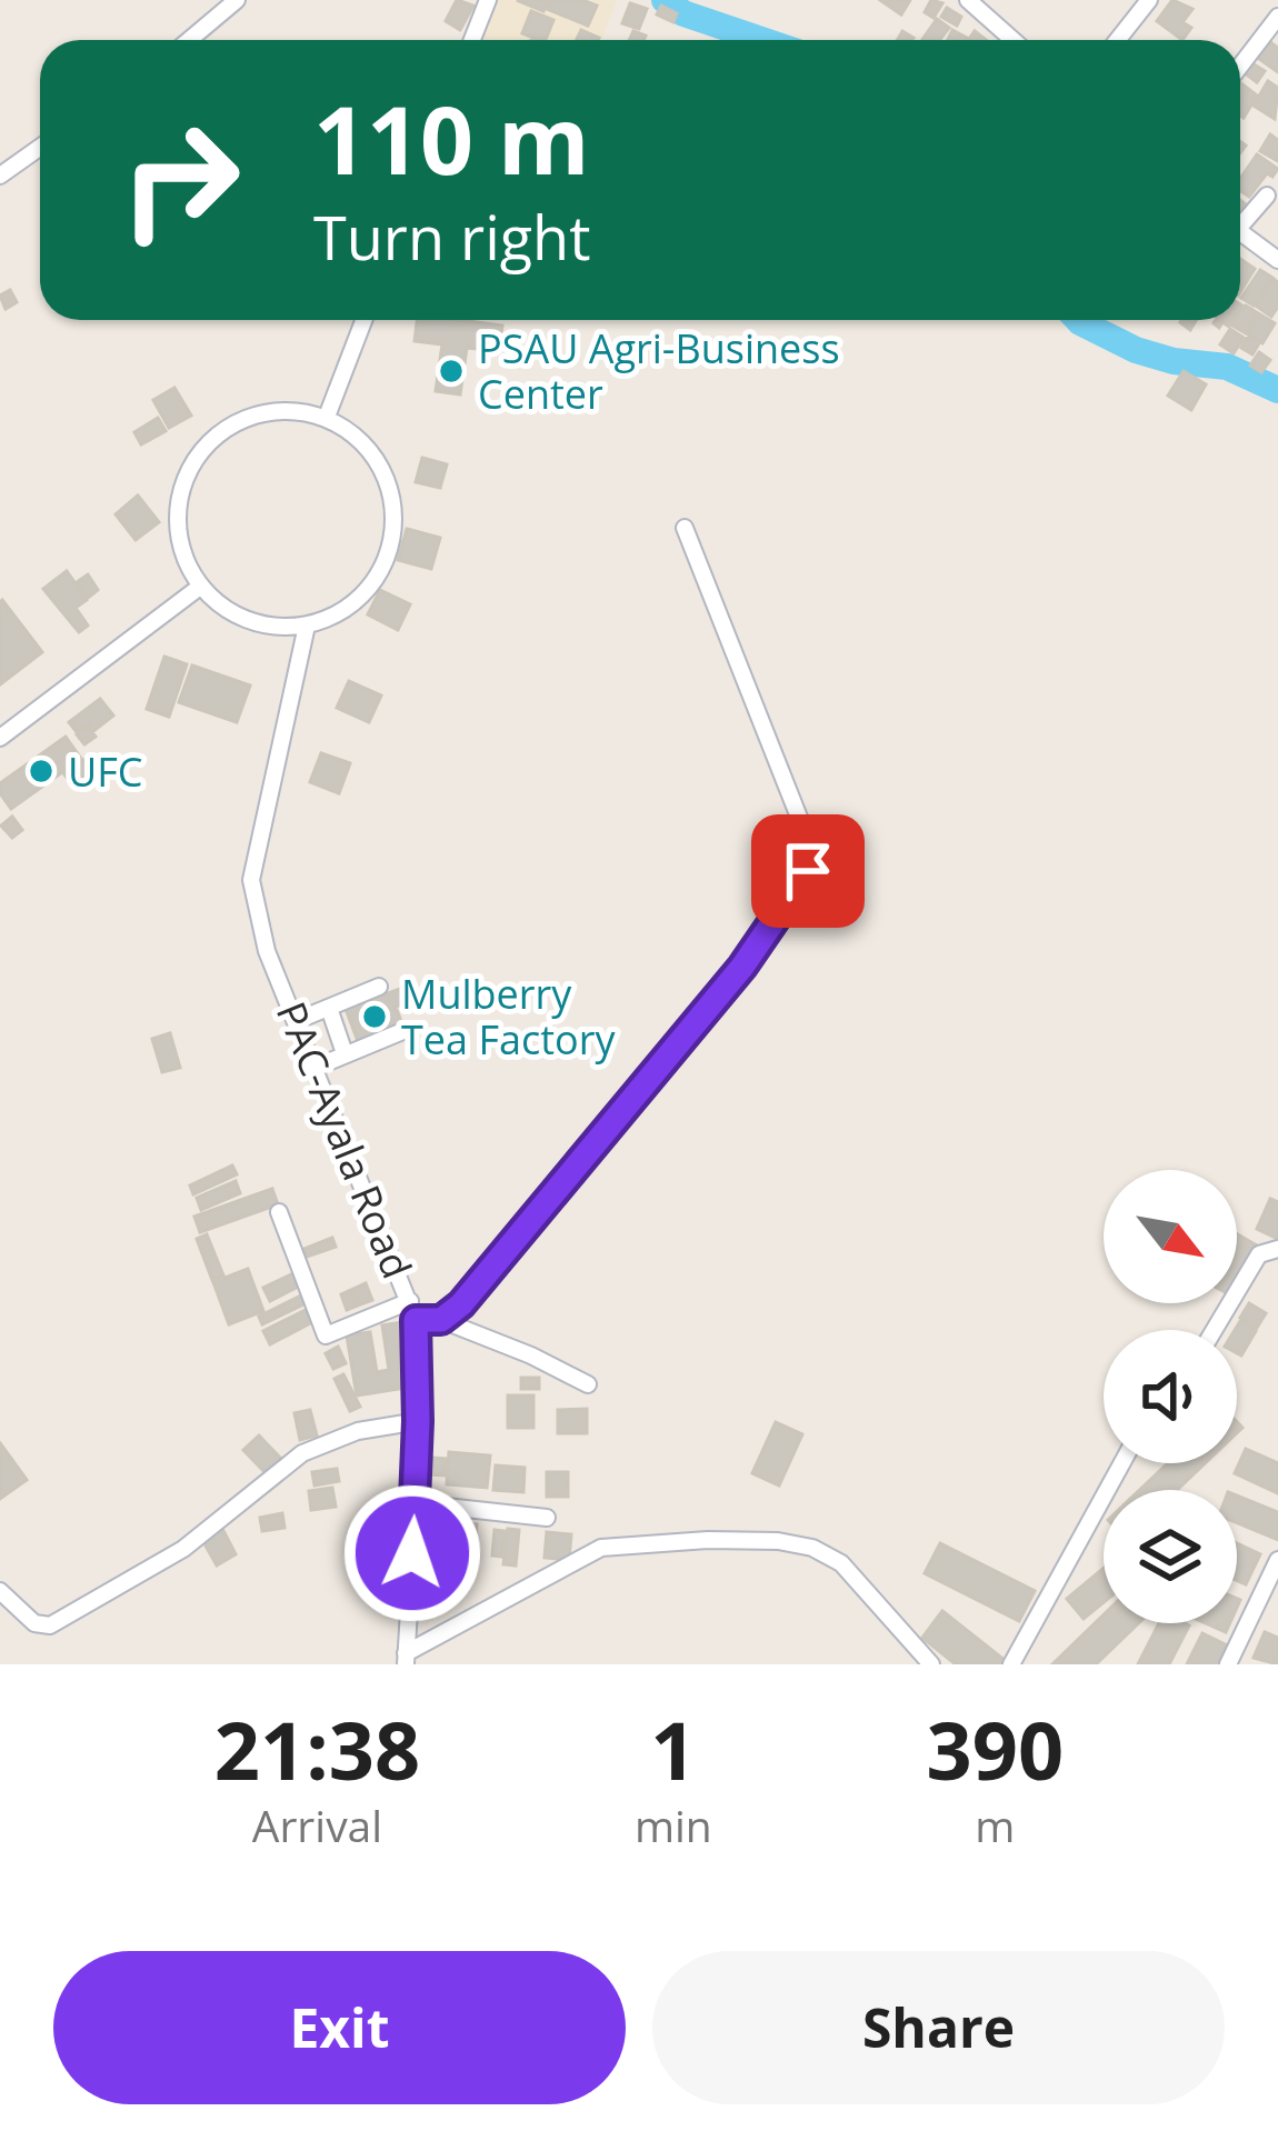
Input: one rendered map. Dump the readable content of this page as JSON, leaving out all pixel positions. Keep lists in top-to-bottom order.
{
  "streets": {
    "street": ["PAC-Ayala Road"]
  },
  "places": ["PSAU Agri-Business Center", "UFC", "Mulberry Tea Factory"],
  "north": "bottom right",
  "page": {
    "turn": ["110 m", "Turn right"],
    "eta": [
      "21:38",
      "Arrival",
      "1",
      "min",
      "390",
      "m"
    ],
    "buttons": ["Exit", "Share"]
  }
}
